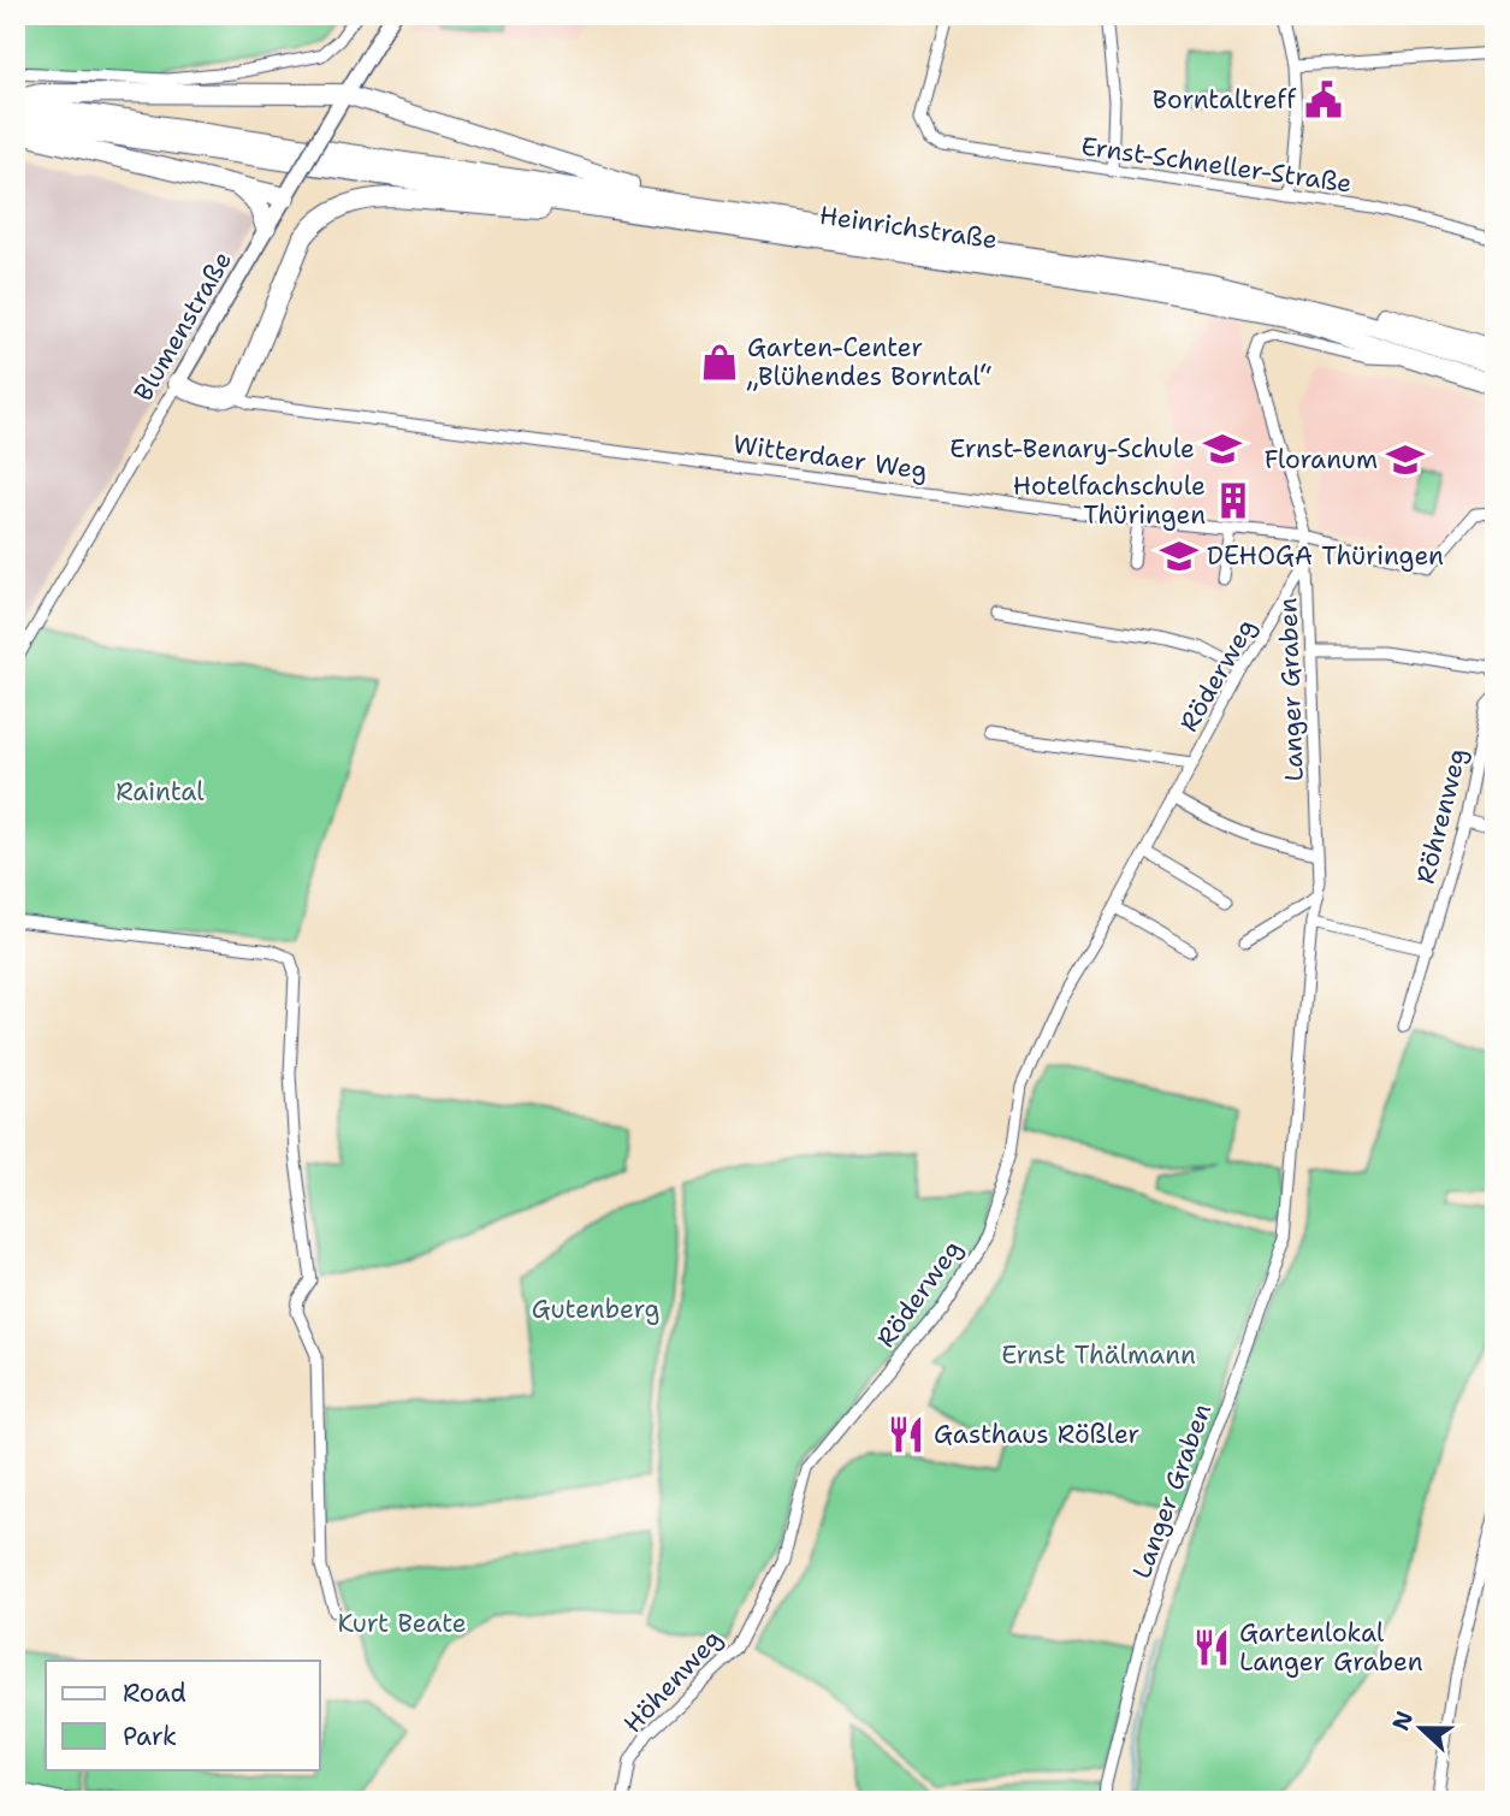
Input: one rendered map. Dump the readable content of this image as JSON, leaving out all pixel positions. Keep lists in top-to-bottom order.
{
  "streets": {
    "highway": ["Heinrichstraße"],
    "street": [
      "Ernst-Schneller-Straße",
      "Blumenstraße",
      "Witterdaer Weg",
      "Röderweg",
      "Langer Graben",
      "Röhrenweg",
      "Höhenweg"
    ]
  },
  "crossings": [
    ["Heinrichstraße", "Blumenstraße"],
    ["Witterdaer Weg", "Langer Graben"],
    ["Röderweg", "Langer Graben"],
    ["Röderweg", "Höhenweg"]
  ],
  "parks": [
    "Raintal",
    "Gutenberg",
    "Ernst Thälmann",
    "Kurt Beate"
  ],
  "places": {
    "public building": ["Borntaltreff"],
    "shop": ["Garten-Center „Blühendes Borntal“"],
    "school or university": ["Ernst-Benary-Schule", "Floranum", "DEHOGA Thüringen"],
    "building": ["Hotelfachschule Thüringen"],
    "restaurant": ["Gasthaus Rößler", "Gartenlokal Langer Graben"]
  },
  "legend": ["Road", "Park"],
  "north": "left"
}
